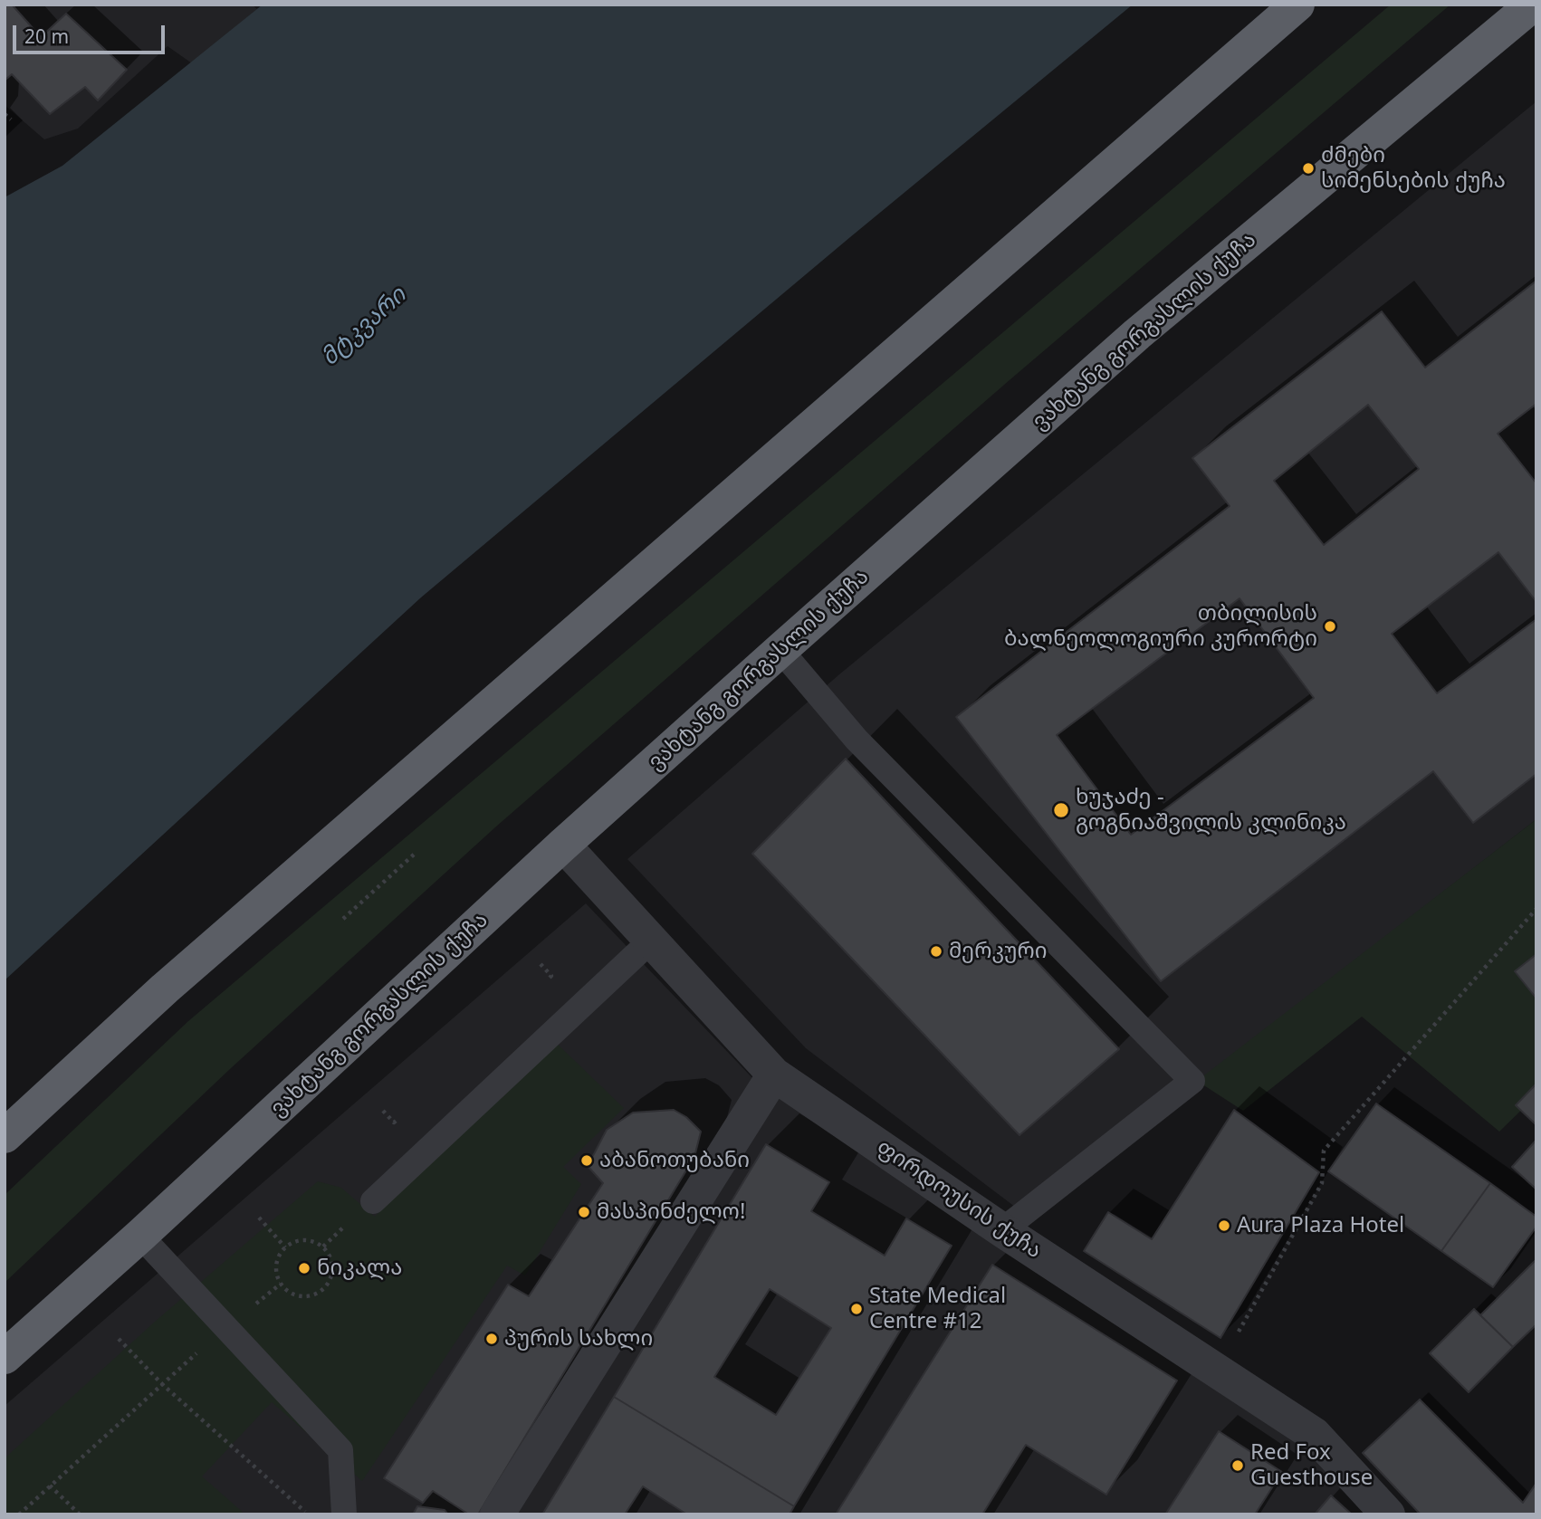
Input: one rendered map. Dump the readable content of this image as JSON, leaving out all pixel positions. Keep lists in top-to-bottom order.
{
  "streets": {
    "highway": ["ვახტანგ გორგასლის ქუჩა"],
    "street": ["ფირდოუსის ქუჩა"]
  },
  "crossings": [
    ["ვახტანგ გორგასლის ქუჩა", "ფირდოუსის ქუჩა"]
  ],
  "water": ["მტკვარი"],
  "places": [
    "ძმები სიმენსების ქუჩა",
    "თბილისის ბალნეოლოგიური კურორტი",
    "ხუჯაძე - გოგნიაშვილის კლინიკა",
    "მერკური",
    "აბანოთუბანი",
    "მასპინძელო!",
    "Aura Plaza Hotel",
    "ნიკალა",
    "State Medical Centre #12",
    "პურის სახლი",
    "Red Fox Guesthouse"
  ],
  "scale_bar": "20 m"
}
